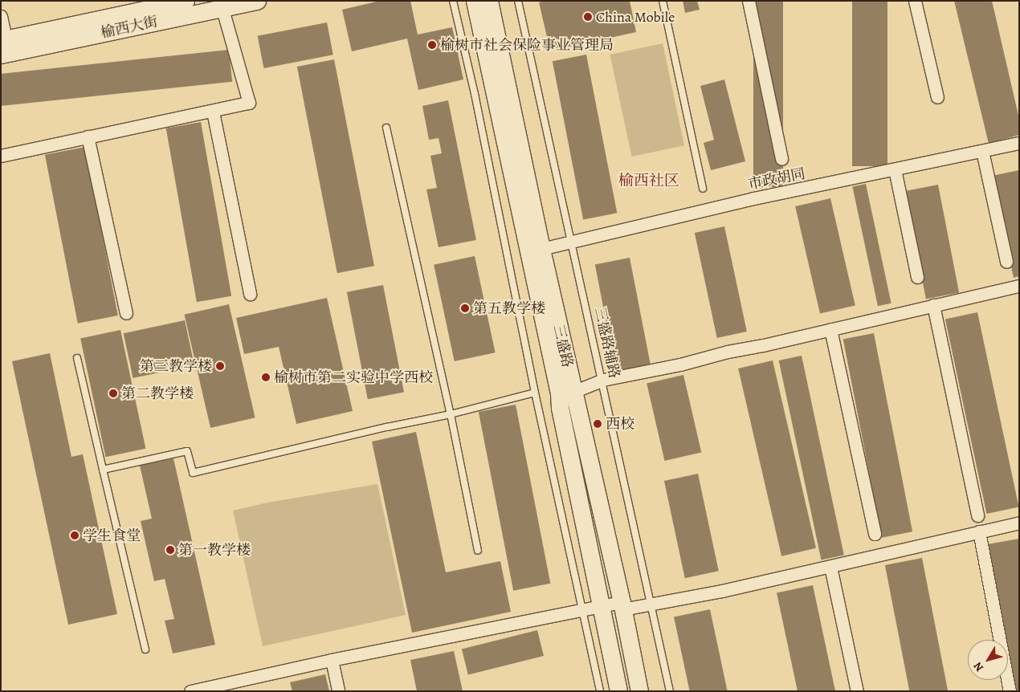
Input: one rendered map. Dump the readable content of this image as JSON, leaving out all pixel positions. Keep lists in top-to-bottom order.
{
  "streets": {
    "main road": ["榆西大街", "三盛路"],
    "street": ["市政胡同"],
    "lane": ["三盛路辅路"]
  },
  "crossings": [
    ["市政胡同", "三盛路辅路"],
    ["市政胡同", "三盛路"]
  ],
  "districts": ["榆西社区"],
  "places": [
    "China Mobile",
    "榆树市社会保险事业管理局",
    "第五教学楼",
    "第三教学楼",
    "榆树市第二实验中学西校",
    "第二教学楼",
    "西校",
    "学生食堂",
    "第一教学楼"
  ],
  "north": "bottom left"
}
